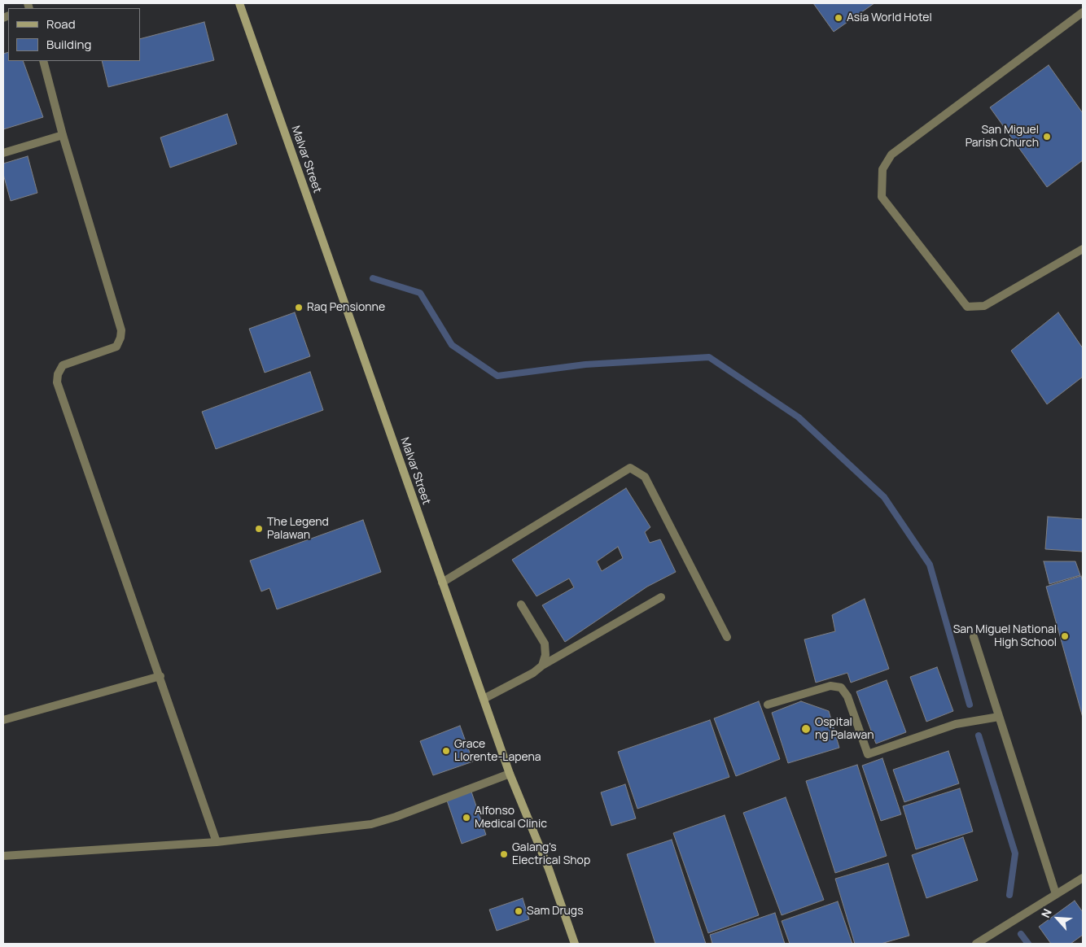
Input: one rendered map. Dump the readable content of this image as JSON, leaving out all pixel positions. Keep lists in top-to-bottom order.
{
  "streets": {
    "main road": ["Malvar Street"]
  },
  "places": [
    "Asia World Hotel",
    "San Miguel Parish Church",
    "Raq Pensionne",
    "The Legend Palawan",
    "San Miguel National High School",
    "Ospital ng Palawan",
    "Grace Llorente-Lapena",
    "Alfonso Medical Clinic",
    "Galang's Electrical Shop",
    "Sam Drugs"
  ],
  "legend": ["Road", "Building"],
  "north": "top left"
}
